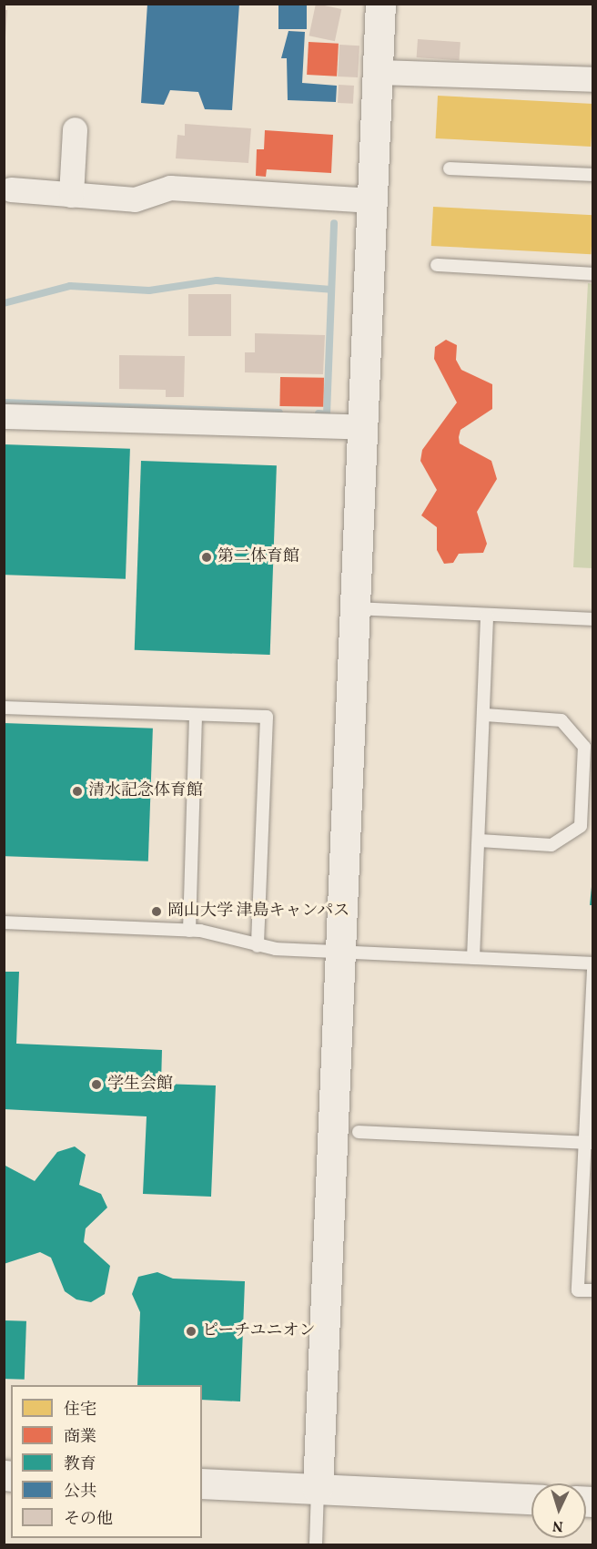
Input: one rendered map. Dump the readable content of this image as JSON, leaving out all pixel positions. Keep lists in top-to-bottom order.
{
  "places": [
    "第二体育館",
    "清水記念体育館",
    "岡山大学 津島キャンパス",
    "学生会館",
    "ピーチユニオン"
  ],
  "legend": [
    "住宅",
    "商業",
    "教育",
    "公共",
    "その他"
  ],
  "north": "bottom"
}
